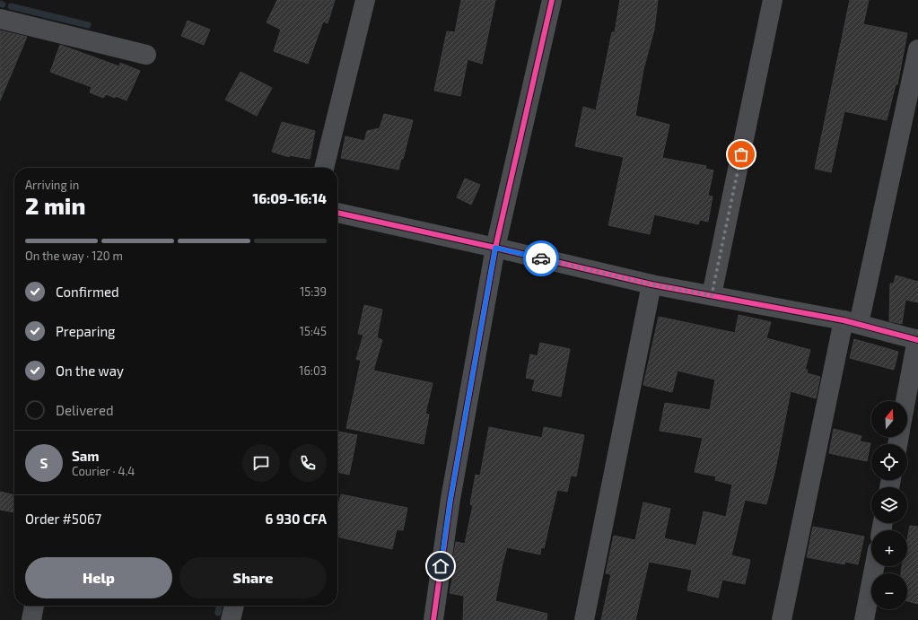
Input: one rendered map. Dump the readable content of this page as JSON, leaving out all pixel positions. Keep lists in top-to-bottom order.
{
  "north": "top",
  "page": {
    "heading": ["2 min", "Arriving in", "16:09–16:14"],
    "panel": [
      "Sam",
      "Courier · 4.4",
      "Order #5067",
      "6 930 CFA"
    ],
    "bar": "On the way · 120 m",
    "list": [
      ["Confirmed", "15:39"],
      ["Preparing", "15:45"],
      ["On the way", "16:03"],
      "Delivered"
    ],
    "map_buttons": ["+", "−"],
    "round": "S",
    "buttons": ["Help", "Share"]
  }
}
